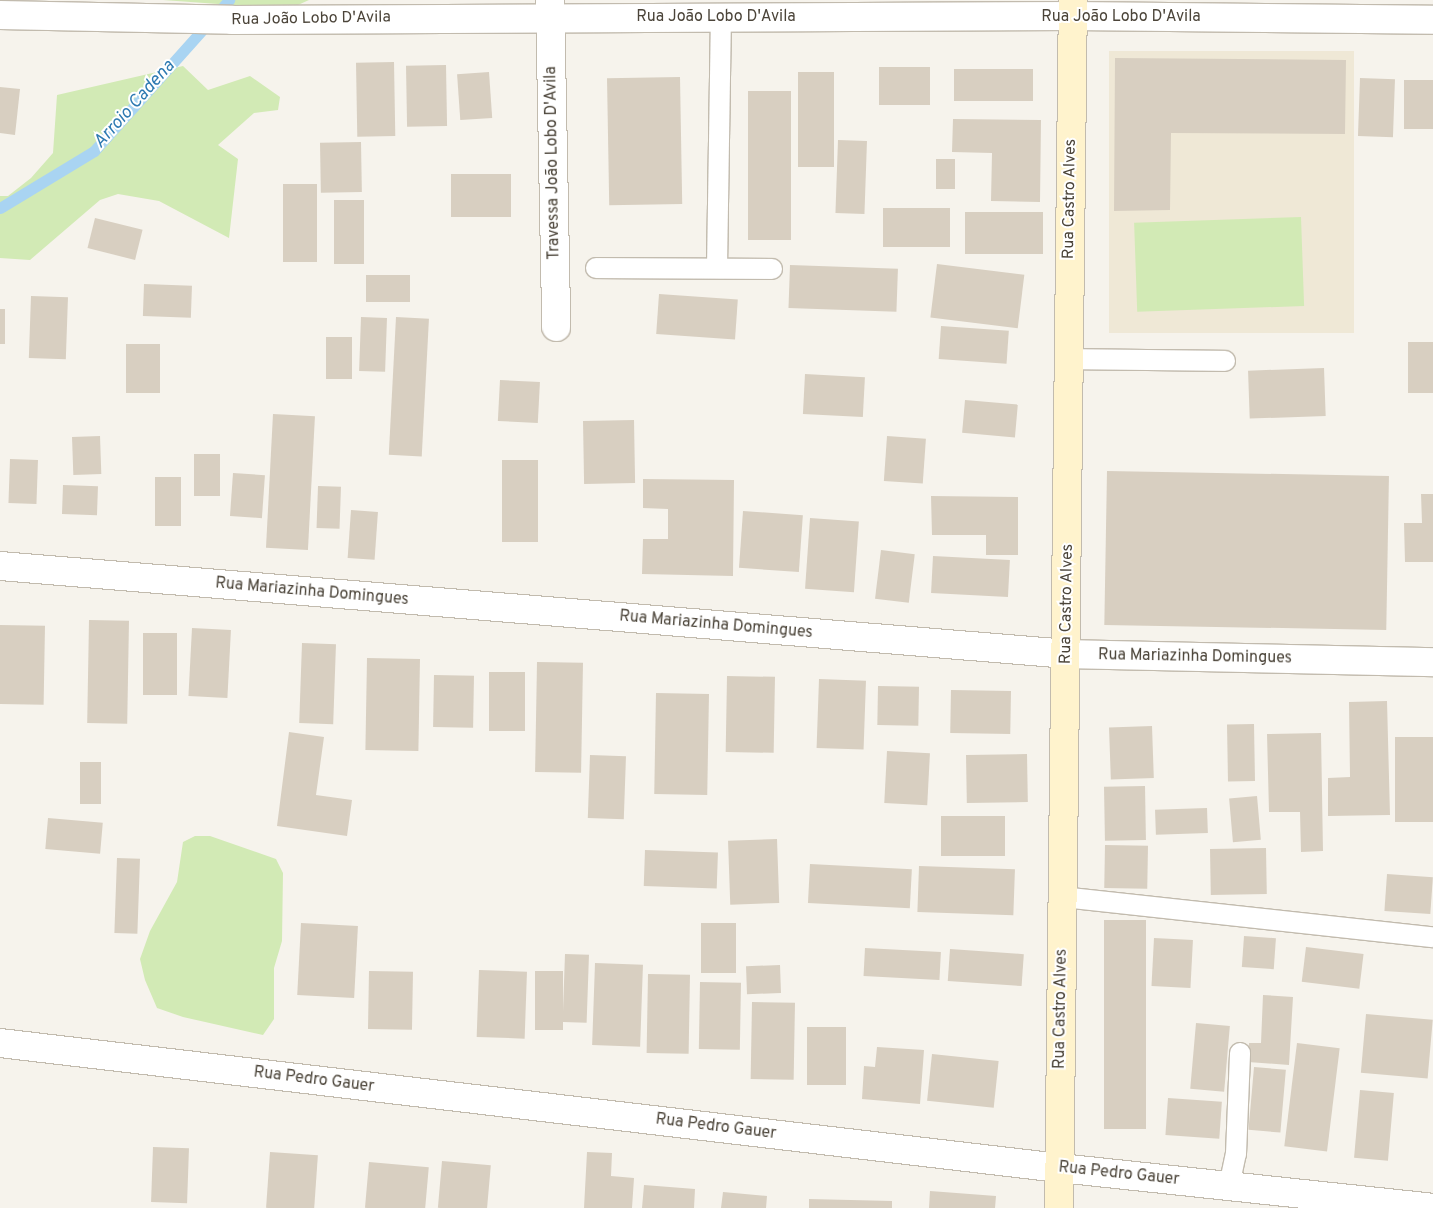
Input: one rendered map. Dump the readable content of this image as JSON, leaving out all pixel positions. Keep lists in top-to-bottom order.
{
  "streets": {
    "street": [
      "Rua João Lobo D'Avila",
      "Travessa João Lobo D'Avila",
      "Rua Castro Alves",
      "Rua Mariazinha Domingues",
      "Rua Pedro Gauer"
    ]
  },
  "crossings": [
    ["Rua João Lobo D'Avila", "Travessa João Lobo D'Avila"],
    ["Rua João Lobo D'Avila", "Rua Castro Alves"],
    ["Rua Castro Alves", "Rua Mariazinha Domingues"],
    ["Rua Castro Alves", "Rua Pedro Gauer"]
  ],
  "water": ["Arroio Cadena"]
}
